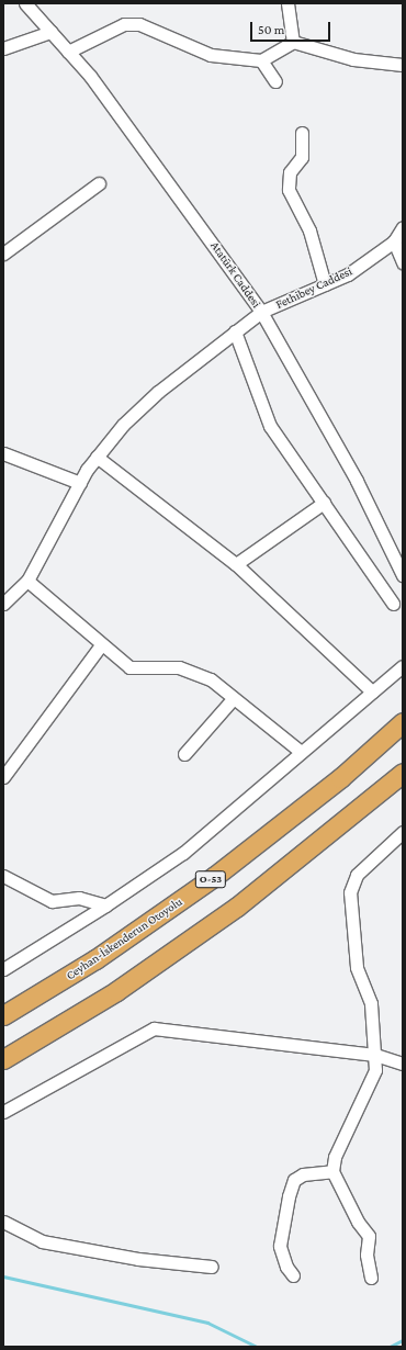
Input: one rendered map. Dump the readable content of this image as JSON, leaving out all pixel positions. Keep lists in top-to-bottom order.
{
  "streets": {
    "highway": ["O-53", "Ceyhan-İskenderun Otoyolu"],
    "street": ["Atatürk Caddesi", "Fethibey Caddesi"]
  },
  "crossings": [
    ["Atatürk Caddesi", "Fethibey Caddesi"]
  ],
  "scale_bar": "50 m"
}
